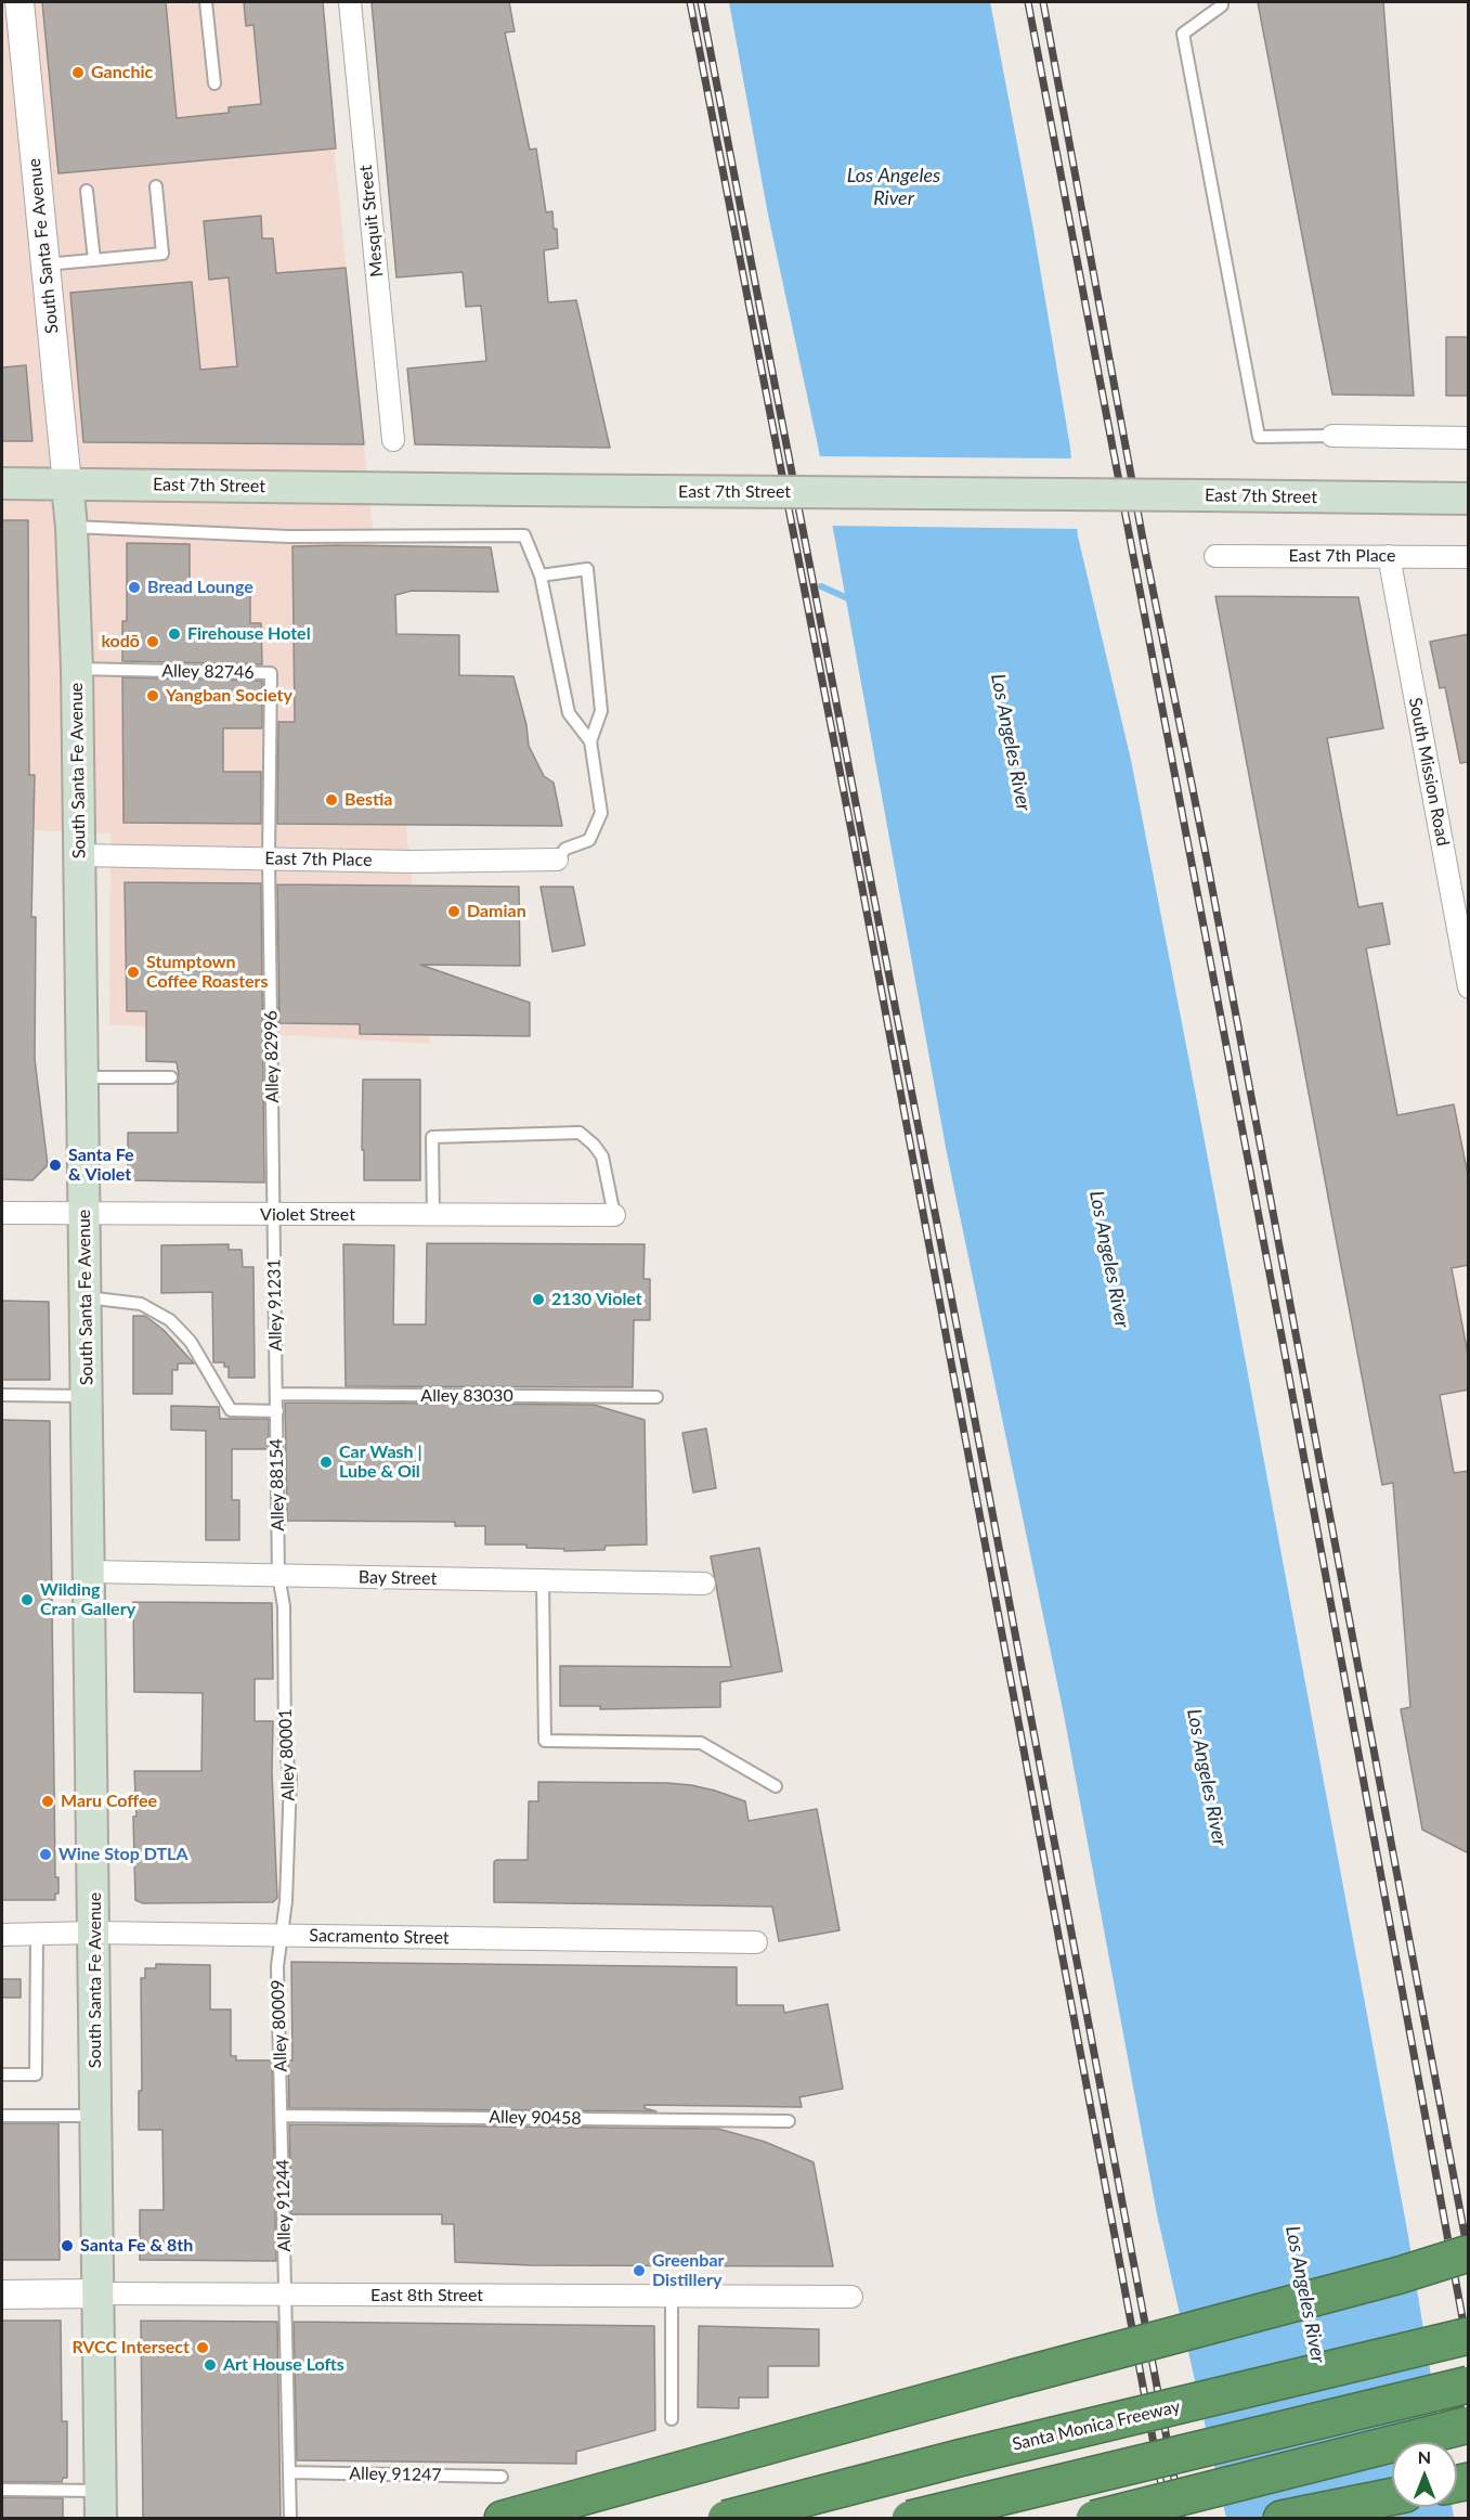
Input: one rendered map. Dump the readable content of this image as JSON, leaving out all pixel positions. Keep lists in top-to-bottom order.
{
  "streets": {
    "highway": ["Santa Monica Freeway"],
    "main road": ["South Santa Fe Avenue", "East 7th Street"],
    "street": [
      "Mesquit Street",
      "East 7th Place",
      "South Mission Road",
      "Violet Street",
      "Bay Street",
      "Sacramento Street",
      "East 8th Street"
    ],
    "lane": [
      "Alley 82746",
      "Alley 82996",
      "Alley 91231",
      "Alley 83030",
      "Alley 88154",
      "Alley 80001",
      "Alley 80009",
      "Alley 90458",
      "Alley 91244",
      "Alley 91247"
    ]
  },
  "crossings": [
    ["South Santa Fe Avenue", "East 7th Street"],
    ["South Santa Fe Avenue", "East 7th Place"],
    ["South Santa Fe Avenue", "Alley 82746"],
    ["South Santa Fe Avenue", "Violet Street"],
    ["South Santa Fe Avenue", "Bay Street"],
    ["South Santa Fe Avenue", "Sacramento Street"],
    ["South Santa Fe Avenue", "East 8th Street"],
    ["East 7th Place", "Alley 82746"],
    ["East 7th Place", "South Mission Road"],
    ["East 7th Place", "Alley 82996"],
    ["Alley 82746", "Alley 82996"],
    ["Alley 82996", "Violet Street"],
    ["Alley 82996", "Alley 91231"],
    ["Violet Street", "Alley 91231"],
    ["Alley 91231", "Alley 83030"],
    ["Alley 91231", "Alley 88154"],
    ["Alley 83030", "Alley 88154"],
    ["Alley 88154", "Bay Street"],
    ["Alley 88154", "Alley 80001"],
    ["Bay Street", "Alley 80001"],
    ["Alley 80001", "Sacramento Street"],
    ["Alley 80001", "Alley 80009"],
    ["Sacramento Street", "Alley 80009"],
    ["Alley 80009", "Alley 90458"],
    ["Alley 80009", "Alley 91244"],
    ["Alley 90458", "Alley 91244"],
    ["Alley 91244", "East 8th Street"],
    ["Alley 91244", "Alley 91247"]
  ],
  "water": ["Los Angeles River"],
  "places": [
    "Ganchic",
    "Bread Lounge",
    "Firehouse Hotel",
    "kodō",
    "Yangban Society",
    "Bestia",
    "Damian",
    "Stumptown Coffee Roasters",
    "Santa Fe & Violet",
    "2130 Violet",
    "Car Wash | Lube & Oil",
    "Wilding Cran Gallery",
    "Maru Coffee",
    "Wine Stop DTLA",
    "Santa Fe & 8th",
    "Greenbar Distillery",
    "RVCC Intersect",
    "Art House Lofts"
  ],
  "north": "top"
}
